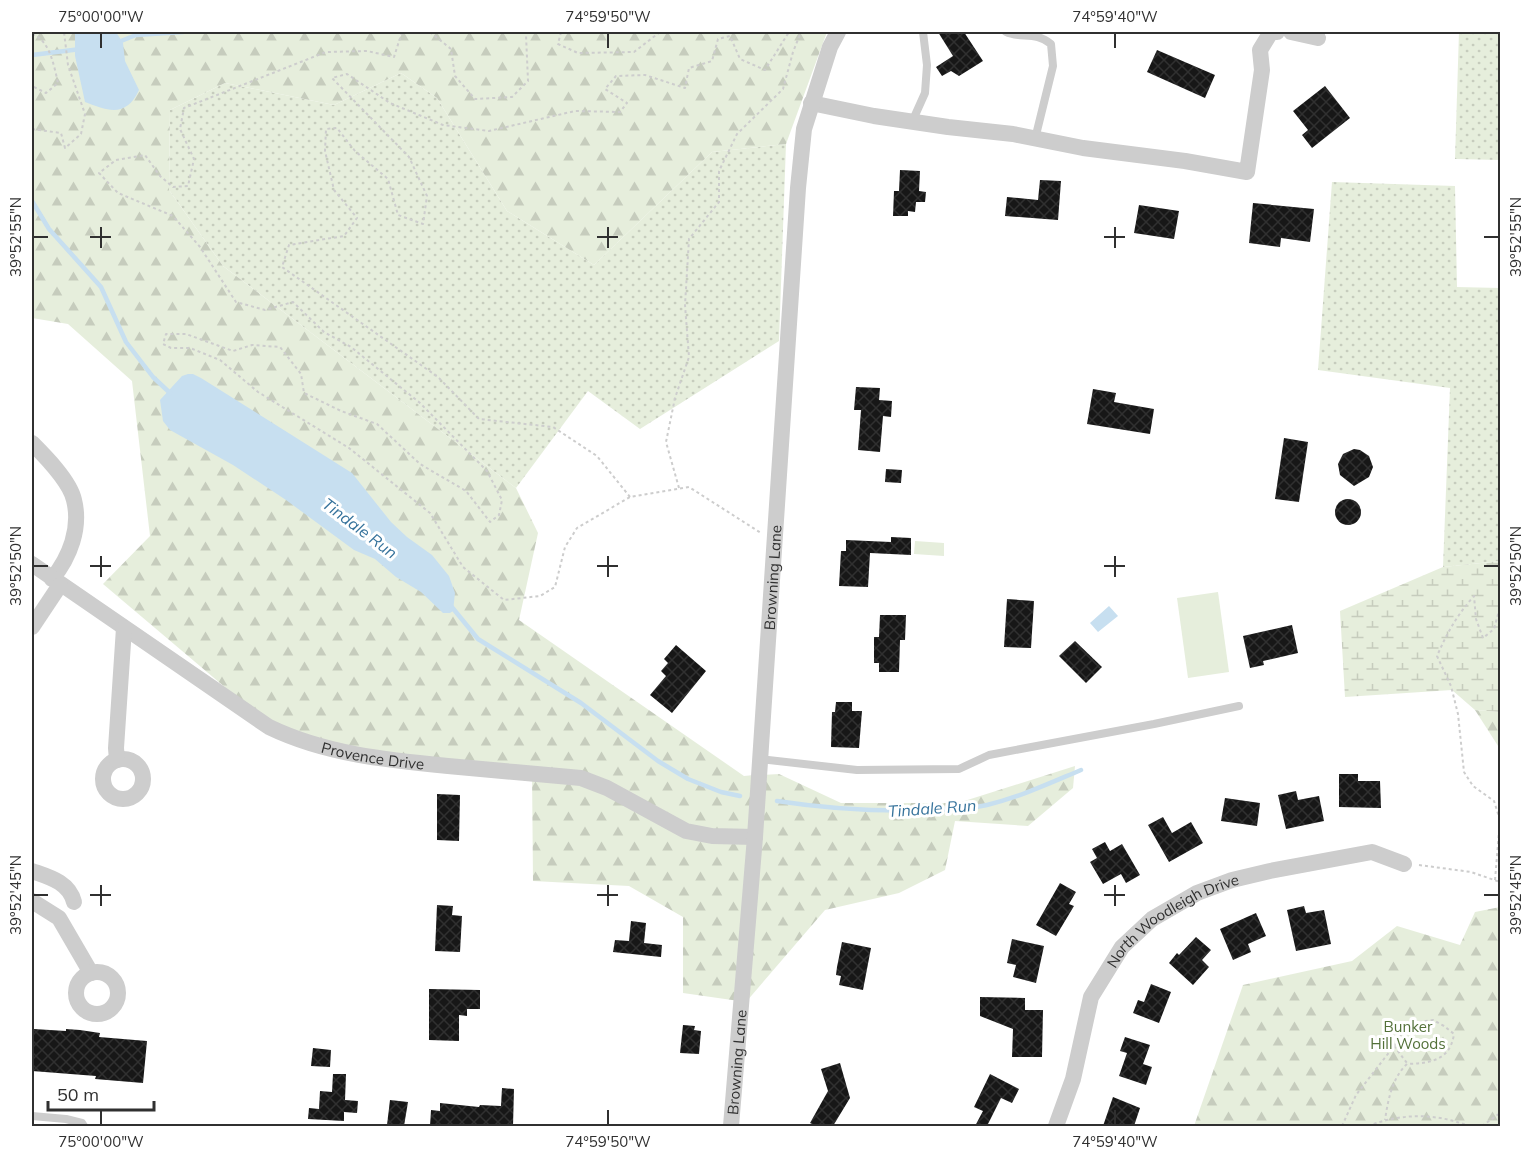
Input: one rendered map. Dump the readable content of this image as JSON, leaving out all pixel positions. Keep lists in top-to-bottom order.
{
  "streets": {
    "street": ["Browning Lane", "Provence Drive", "North Woodleigh Drive"]
  },
  "crossings": [
    ["Browning Lane", "Provence Drive"]
  ],
  "water": ["Tindale Run"],
  "parks": ["Bunker Hill Woods"],
  "scale_bar": "50 m",
  "coordinates": [
    "75°00'00\"W",
    "74°59'50\"W",
    "74°59'40\"W",
    "39°52'55\"N",
    "39°52'50\"N",
    "39°52'45\"N"
  ]
}
